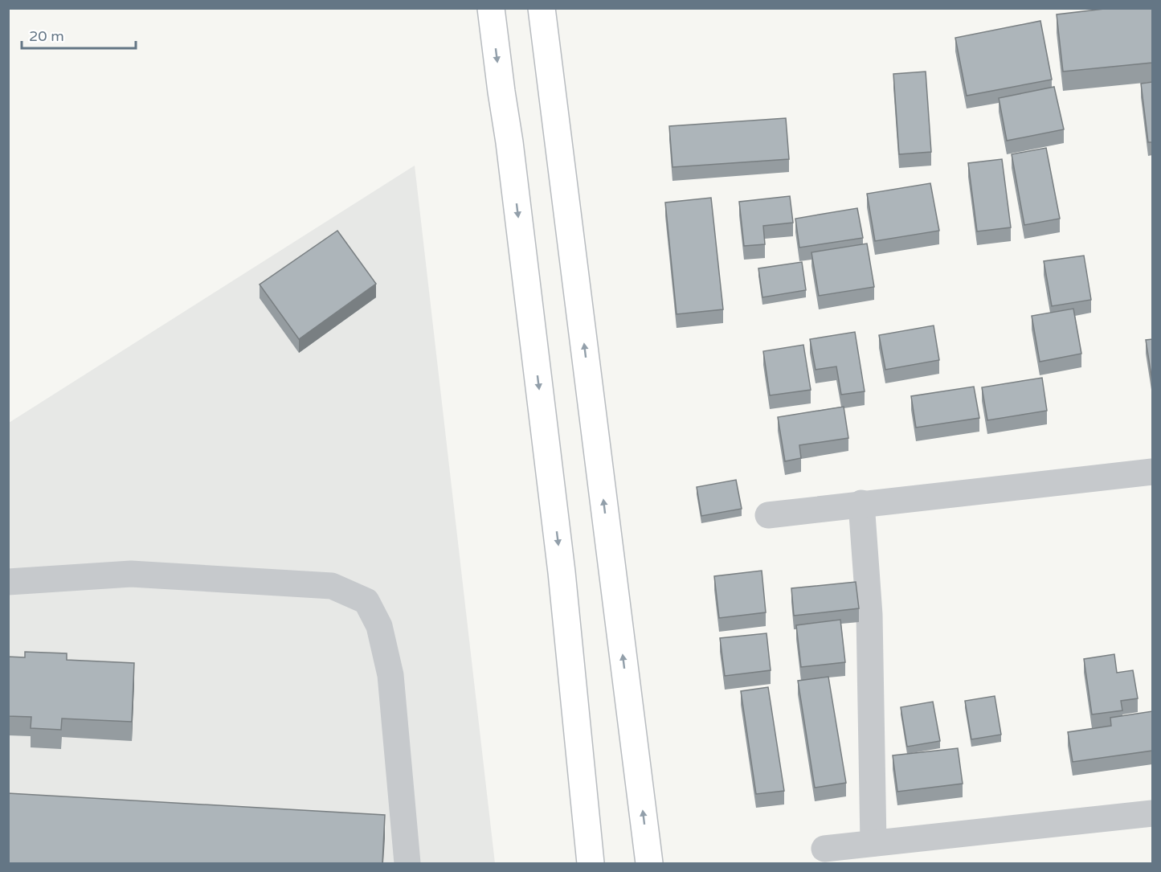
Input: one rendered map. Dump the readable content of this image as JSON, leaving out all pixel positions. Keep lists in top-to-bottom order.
{
  "scale_bar": "20 m"
}
